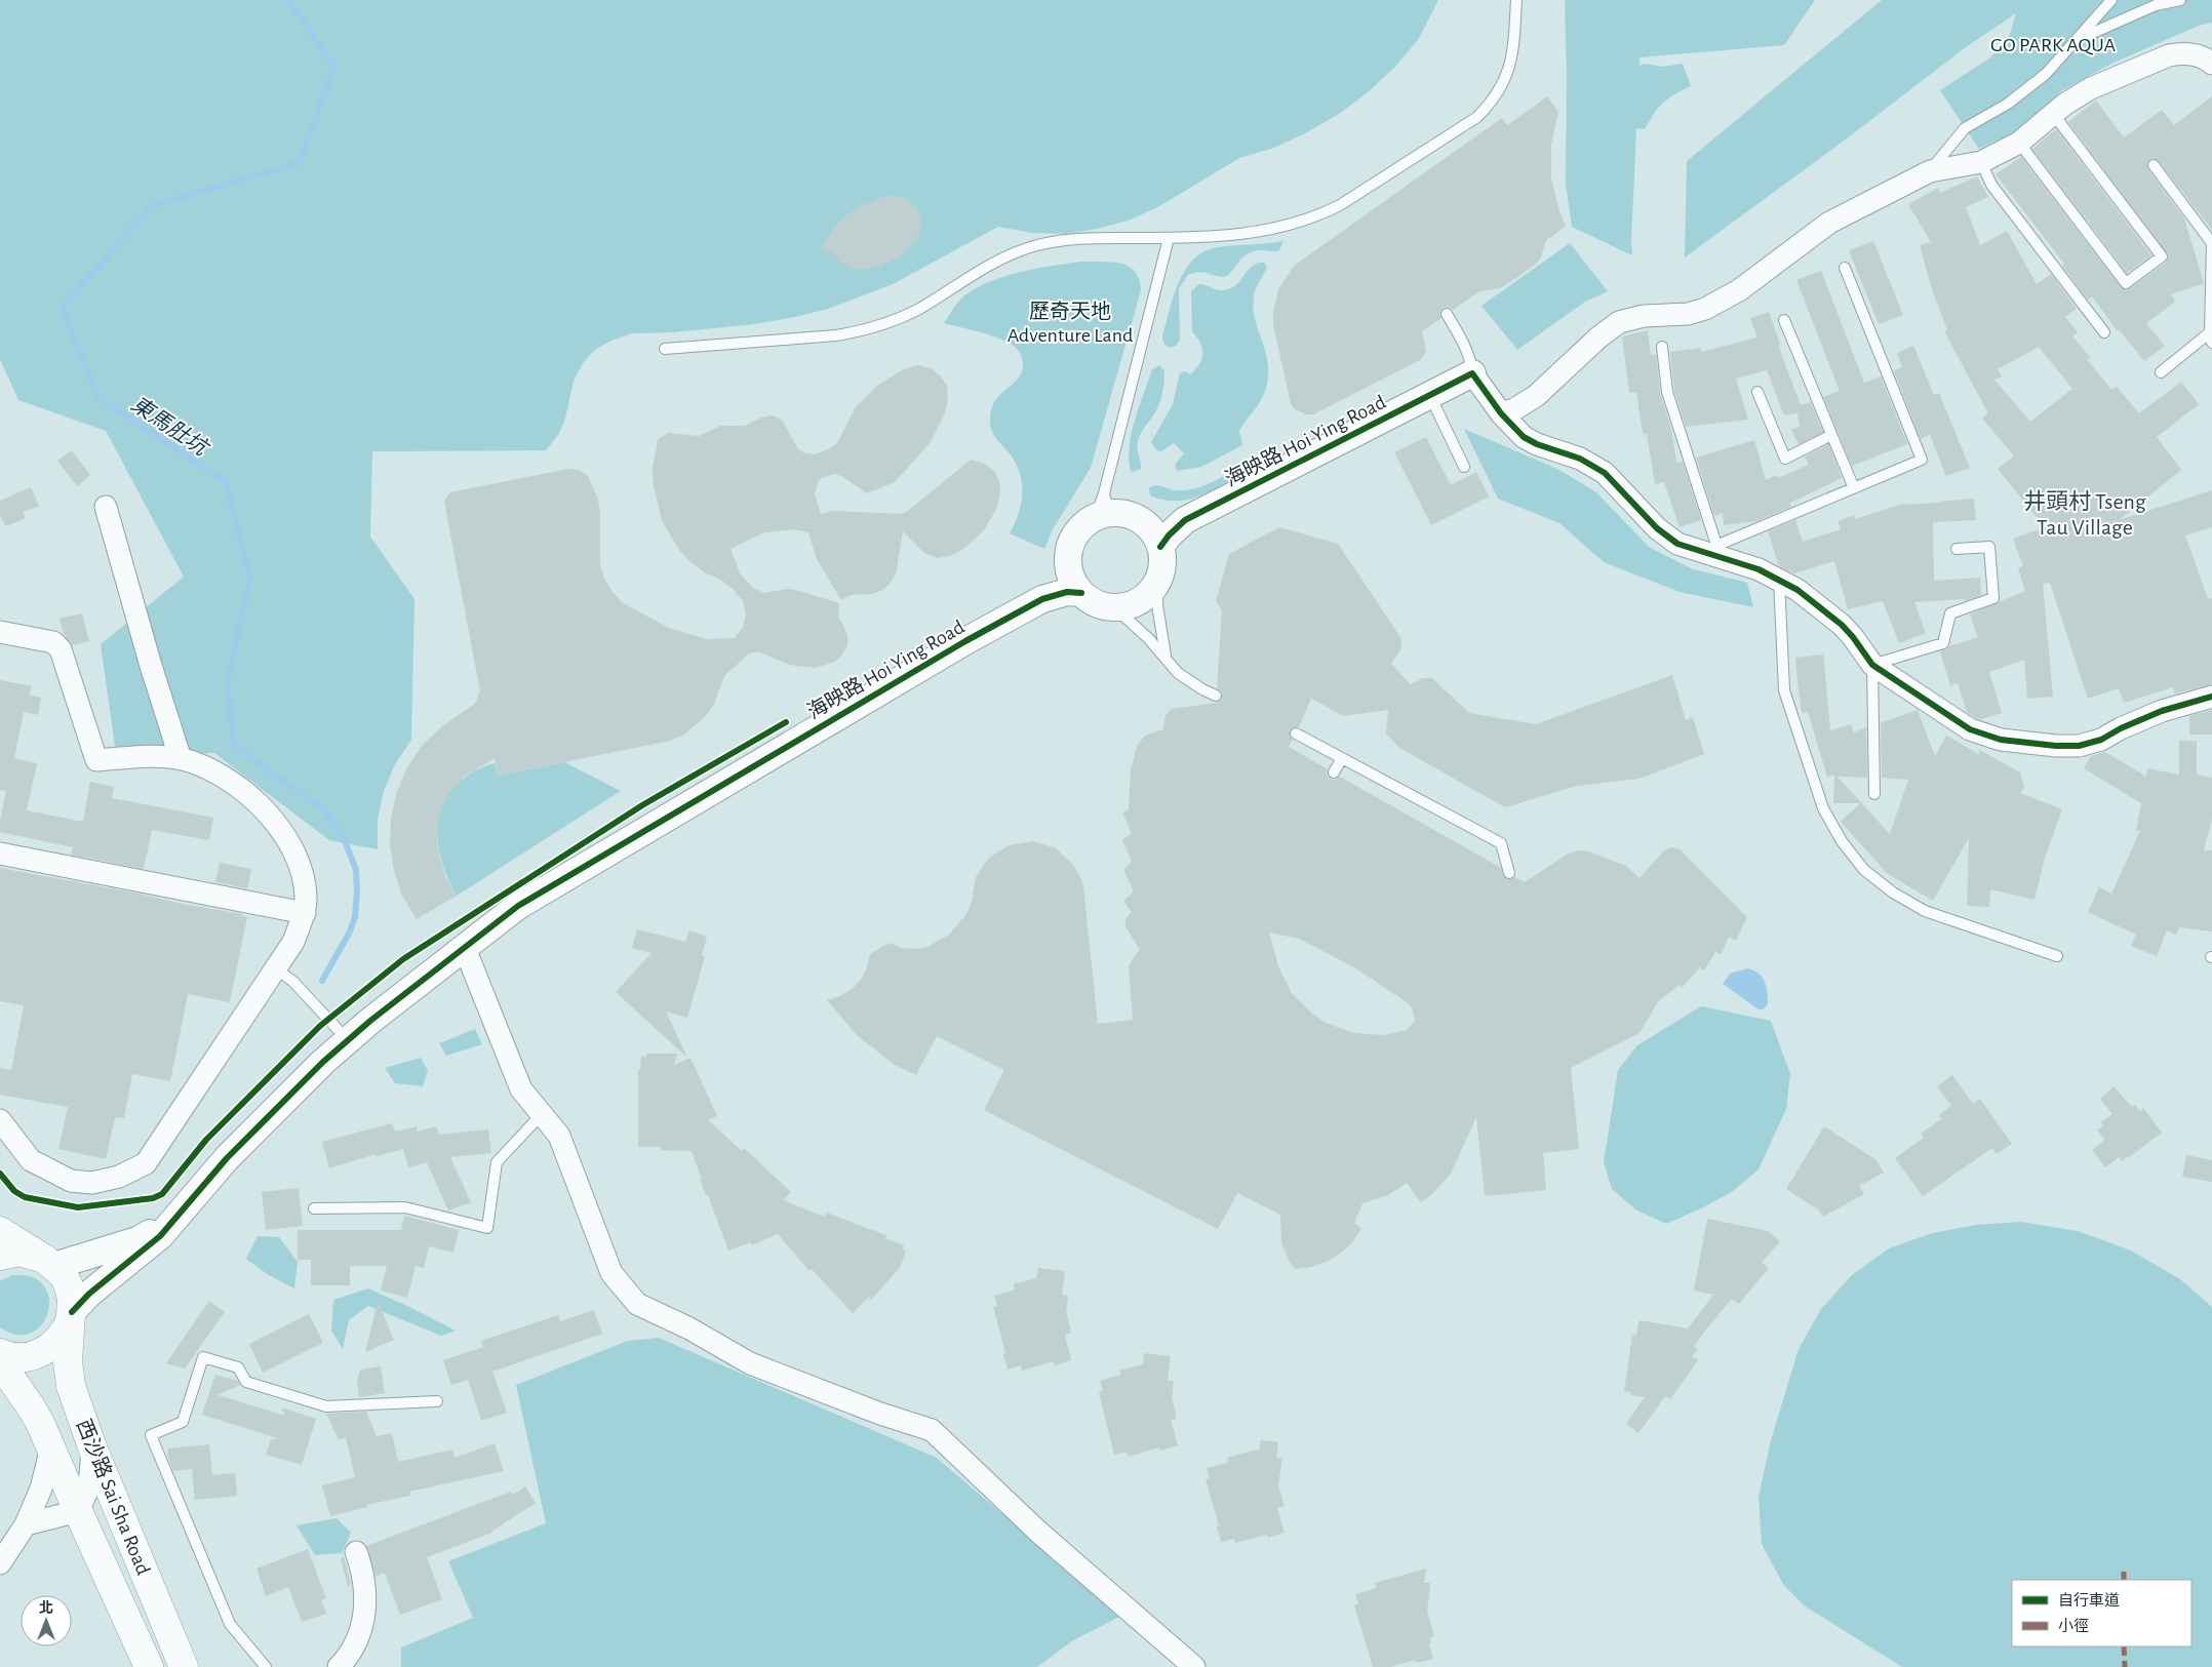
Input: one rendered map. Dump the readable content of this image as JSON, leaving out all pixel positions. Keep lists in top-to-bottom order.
{
  "streets": {
    "main road": ["西沙路 Sai Sha Road"],
    "street": ["海映路 Hoi Ying Road"]
  },
  "crossings": [
    ["海映路 Hoi Ying Road", "西沙路 Sai Sha Road"]
  ],
  "districts": ["井頭村 Tseng Tau Village"],
  "water": ["東馬肚坑"],
  "parks": ["GO PARK AQUA", "歷奇天地 Adventure Land"],
  "legend": ["自行車道", "小徑"],
  "north": "top"
}
